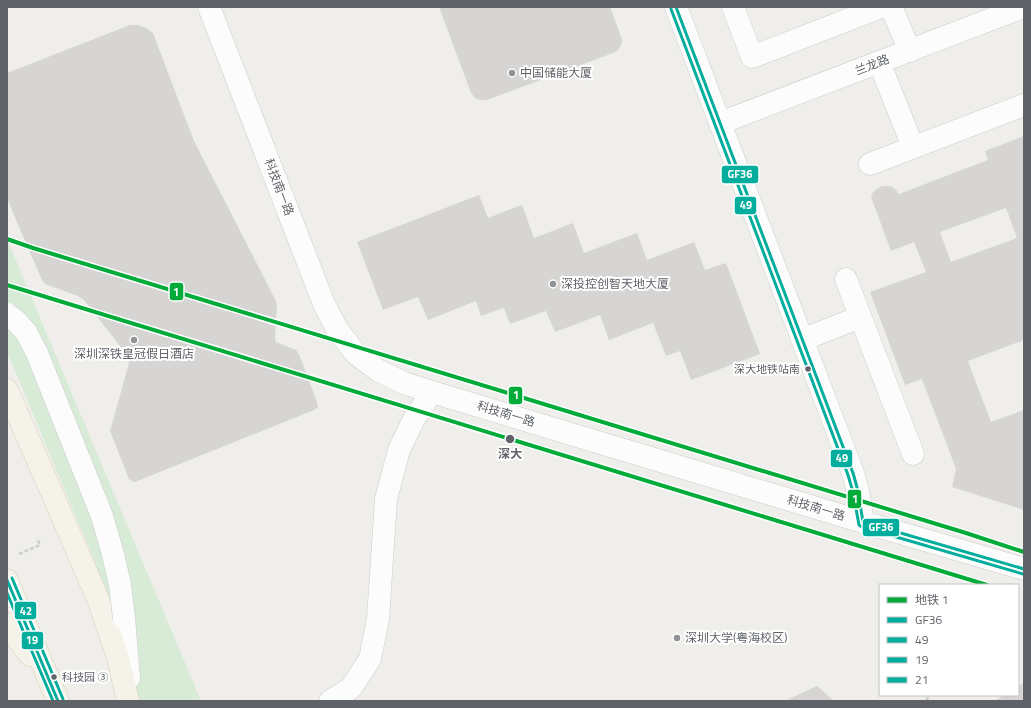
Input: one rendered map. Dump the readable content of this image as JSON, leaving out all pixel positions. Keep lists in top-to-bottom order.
{
  "streets": {
    "street": ["兰龙路", "科技南一路"]
  },
  "places": [
    "中国储能大厦",
    "深投控创智天地大厦",
    "深圳深铁皇冠假日酒店",
    "深大地铁站南",
    "深大",
    "深圳大学(粤海校区)",
    "科技园 ③"
  ],
  "lines": [
    "transit line GF36",
    "transit line 49",
    "metro line 1",
    "transit line 42",
    "transit line 19",
    "transit line 21"
  ],
  "legend": [
    "地铁 1",
    "GF36",
    "49",
    "19",
    "21"
  ]
}
